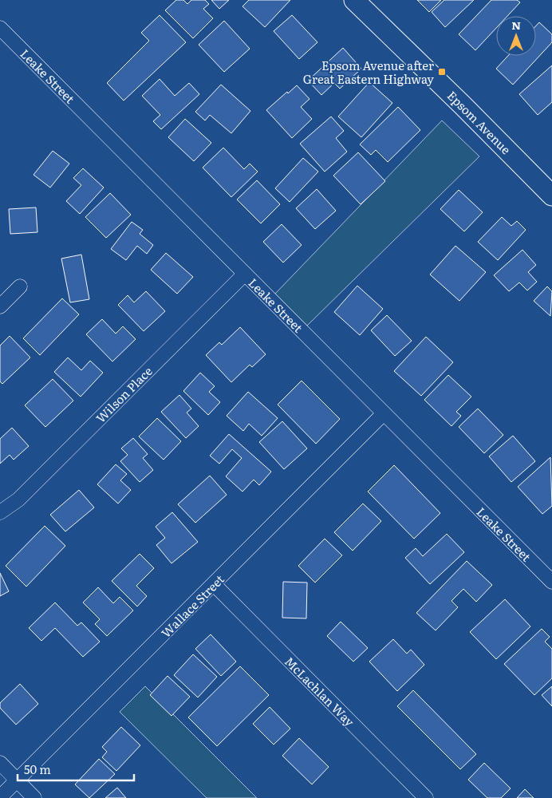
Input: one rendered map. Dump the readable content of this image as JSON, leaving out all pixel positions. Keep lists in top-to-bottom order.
{
  "streets": {
    "street": [
      "Leake Street",
      "Epsom Avenue",
      "Wilson Place",
      "Wallace Street",
      "McLachlan Way"
    ]
  },
  "crossings": [
    ["Leake Street", "Wilson Place"],
    ["Leake Street", "Wallace Street"],
    ["Wallace Street", "McLachlan Way"]
  ],
  "places": {
    "transit": ["Epsom Avenue after Great Eastern Highway"]
  },
  "scale_bar": "50 m",
  "north": "top"
}
